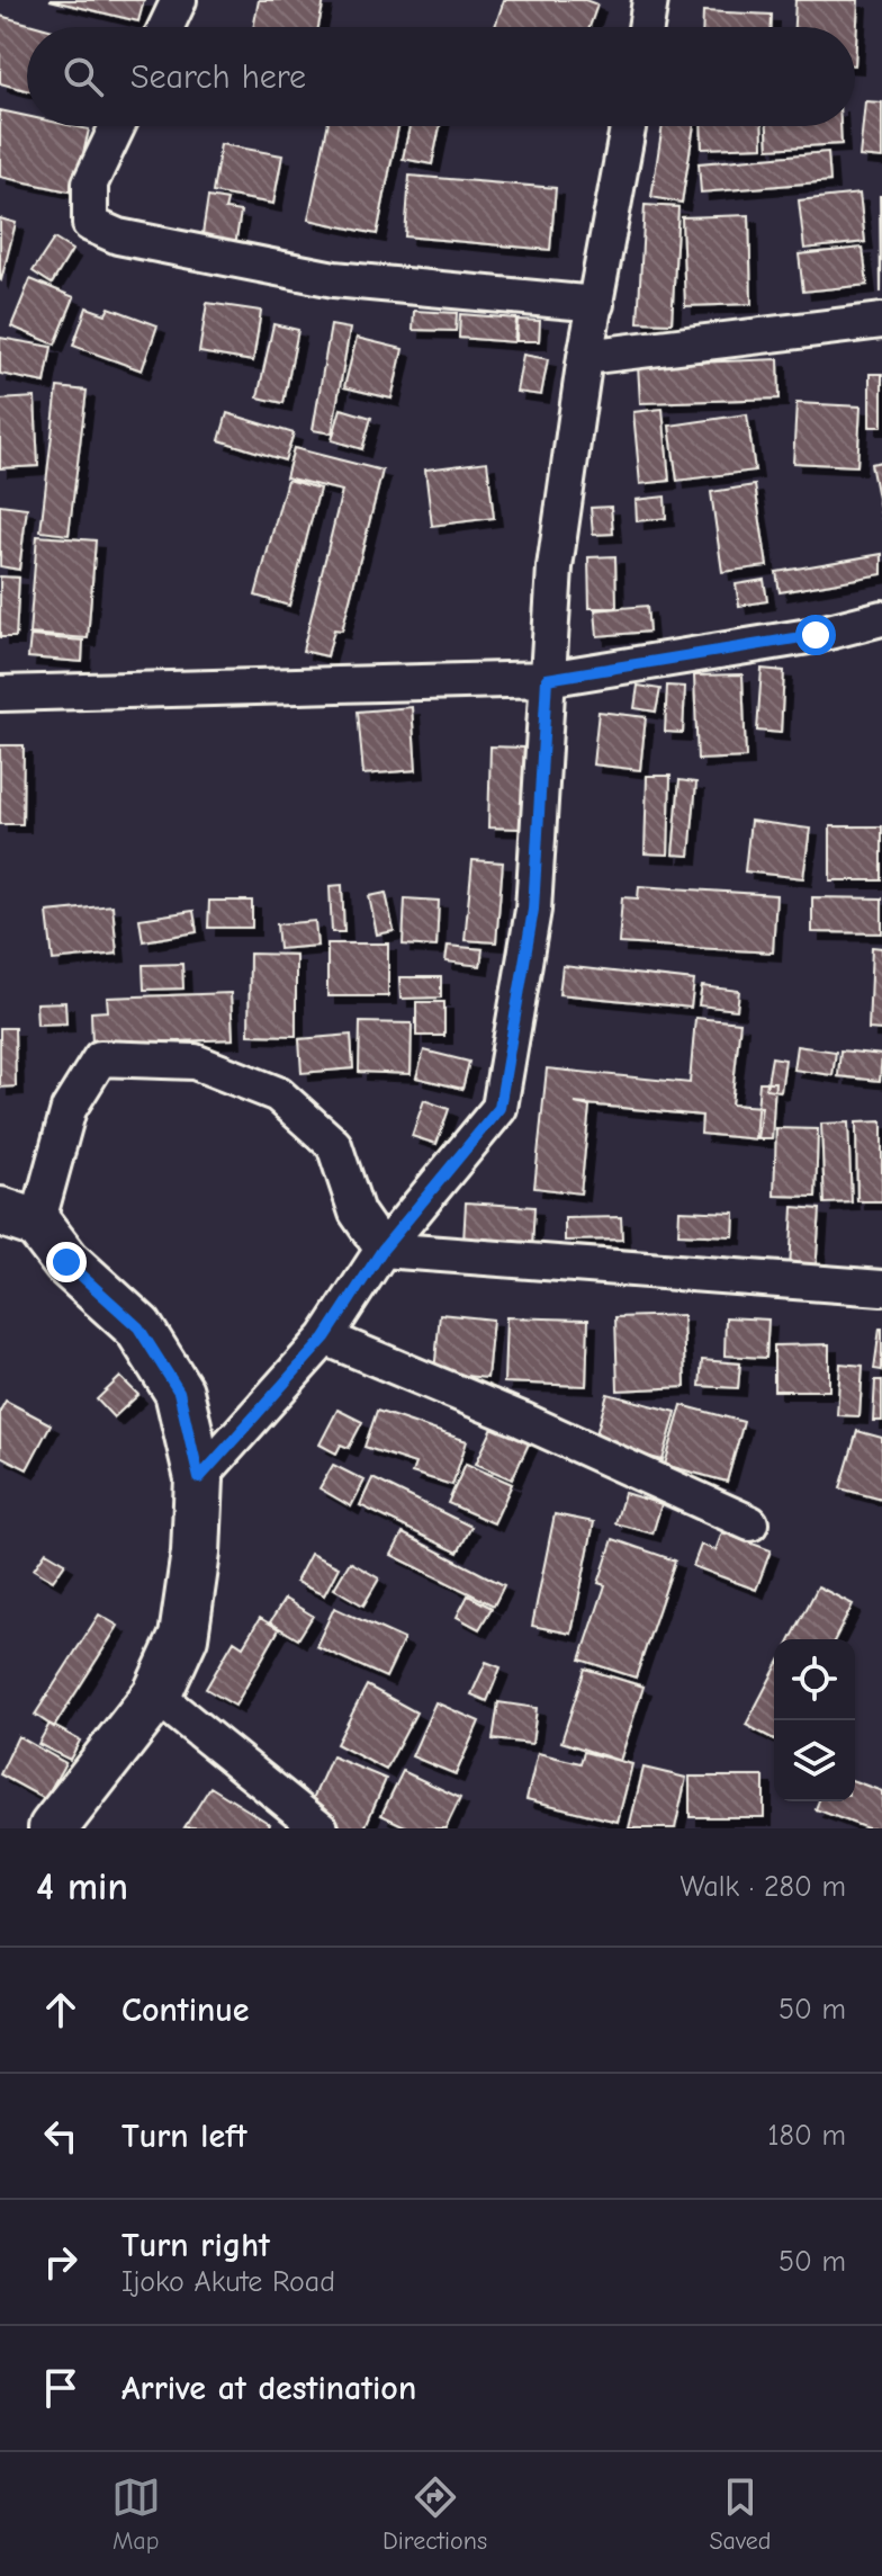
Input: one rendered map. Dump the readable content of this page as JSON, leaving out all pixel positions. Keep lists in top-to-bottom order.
{
  "page": {
    "search": "Search here",
    "heading": ["4 min", "Walk · 280 m"],
    "list": [
      ["Continue", "50 m"],
      ["Turn left", "180 m"],
      ["Turn right", "Ijoko Akute Road", "50 m"],
      "Arrive at destination"
    ],
    "nav": ["Map", "Directions", "Saved"]
  }
}
